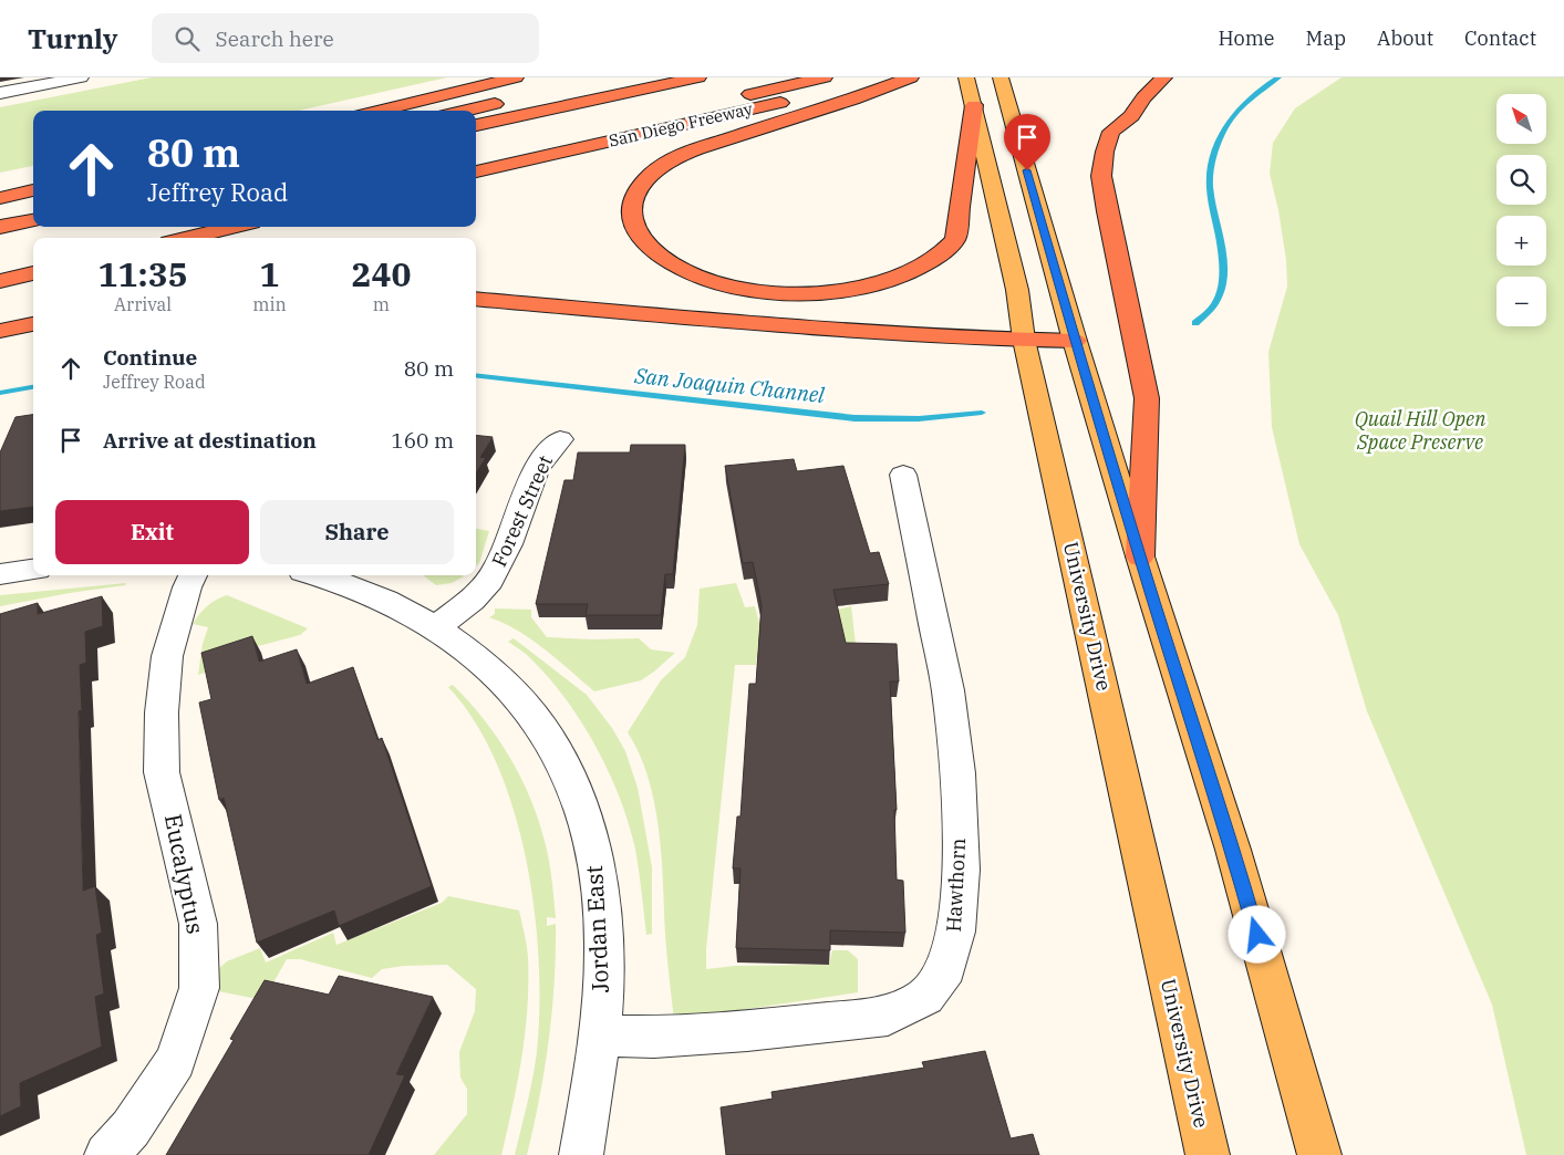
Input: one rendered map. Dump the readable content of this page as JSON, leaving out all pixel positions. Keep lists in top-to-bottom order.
{
  "streets": {
    "highway": ["San Diego Freeway"],
    "main road": ["University Drive"],
    "street": [
      "Forest Street",
      "Eucalyptus",
      "Hawthorn",
      "Jordan East"
    ]
  },
  "crossings": [
    ["Forest Street", "Jordan East"],
    ["Hawthorn", "Jordan East"]
  ],
  "water": ["San Joaquin Channel"],
  "parks": ["Quail Hill Open Space Preserve"],
  "north": "top left",
  "page": {
    "header": "Turnly",
    "search": "Search here",
    "nav": [
      "Home",
      "Map",
      "About",
      "Contact"
    ],
    "map_buttons": ["+", "−"],
    "turn": ["80 m", "Jeffrey Road"],
    "eta": [
      "11:35",
      "Arrival",
      "1",
      "min",
      "240",
      "m"
    ],
    "list": [
      {
        "name": "Continue",
        "note": "Jeffrey Road",
        "value": "80 m"
      },
      {
        "name": "Arrive at destination",
        "value": "160 m"
      }
    ],
    "buttons": ["Exit", "Share"]
  }
}
